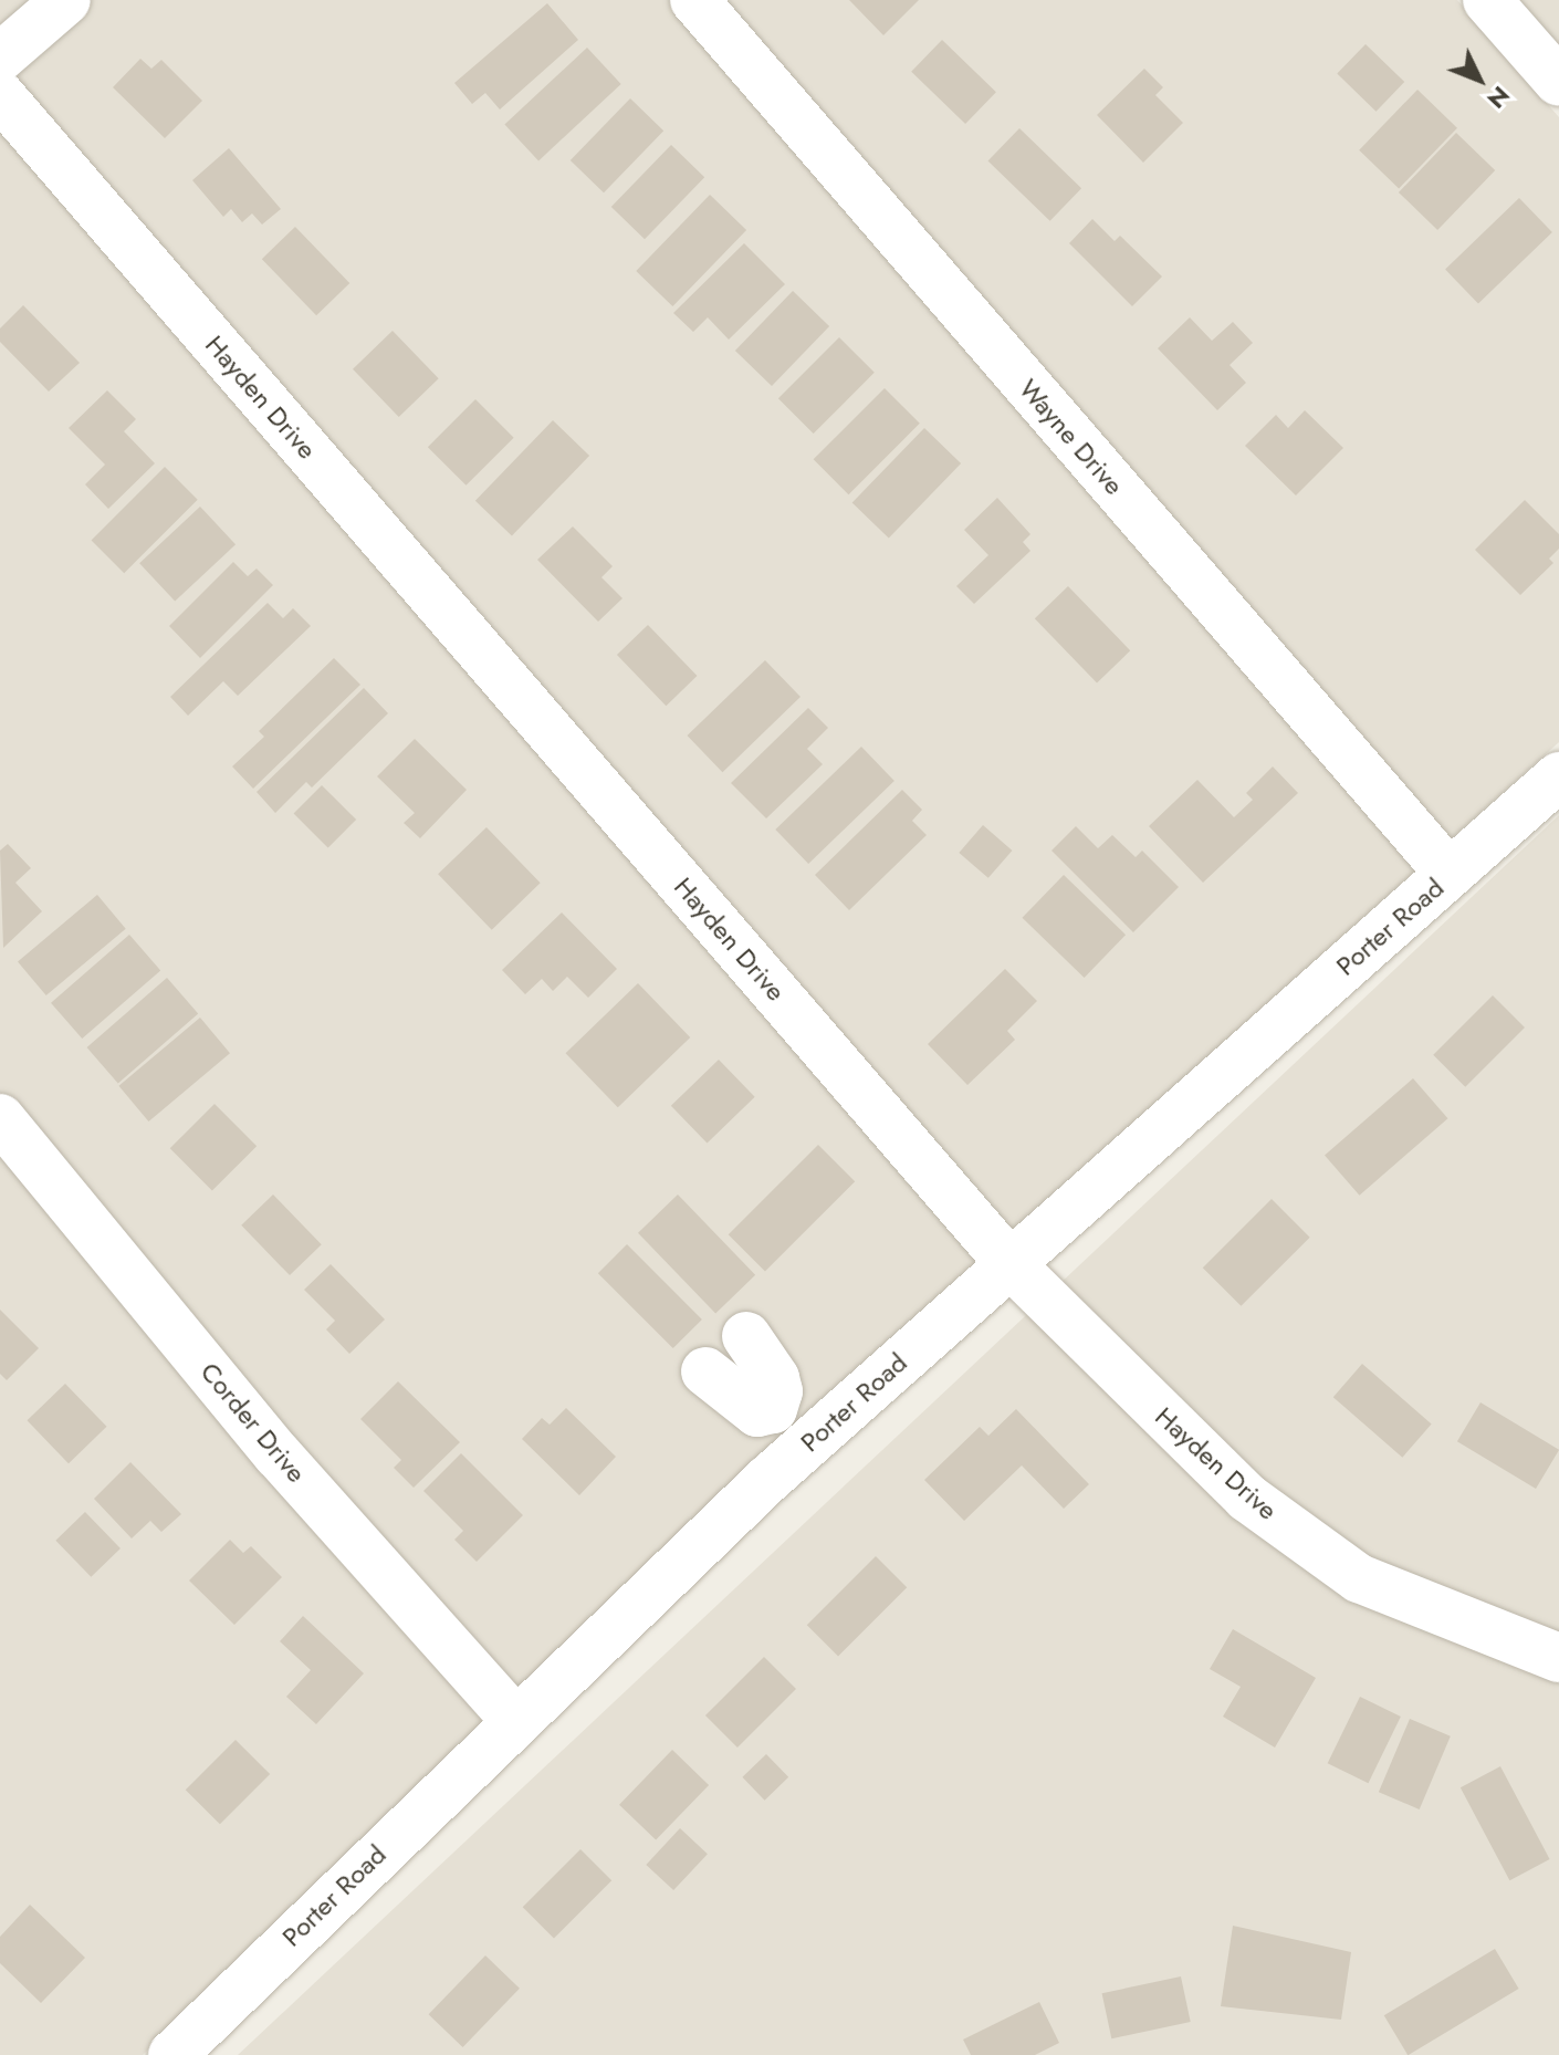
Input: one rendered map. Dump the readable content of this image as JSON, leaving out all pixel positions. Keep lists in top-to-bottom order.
{
  "streets": {
    "street": [
      "Hayden Drive",
      "Wayne Drive",
      "Porter Road",
      "Corder Drive"
    ]
  },
  "crossings": [
    ["Hayden Drive", "Porter Road"],
    ["Wayne Drive", "Porter Road"],
    ["Porter Road", "Corder Drive"]
  ],
  "north": "bottom right"
}
